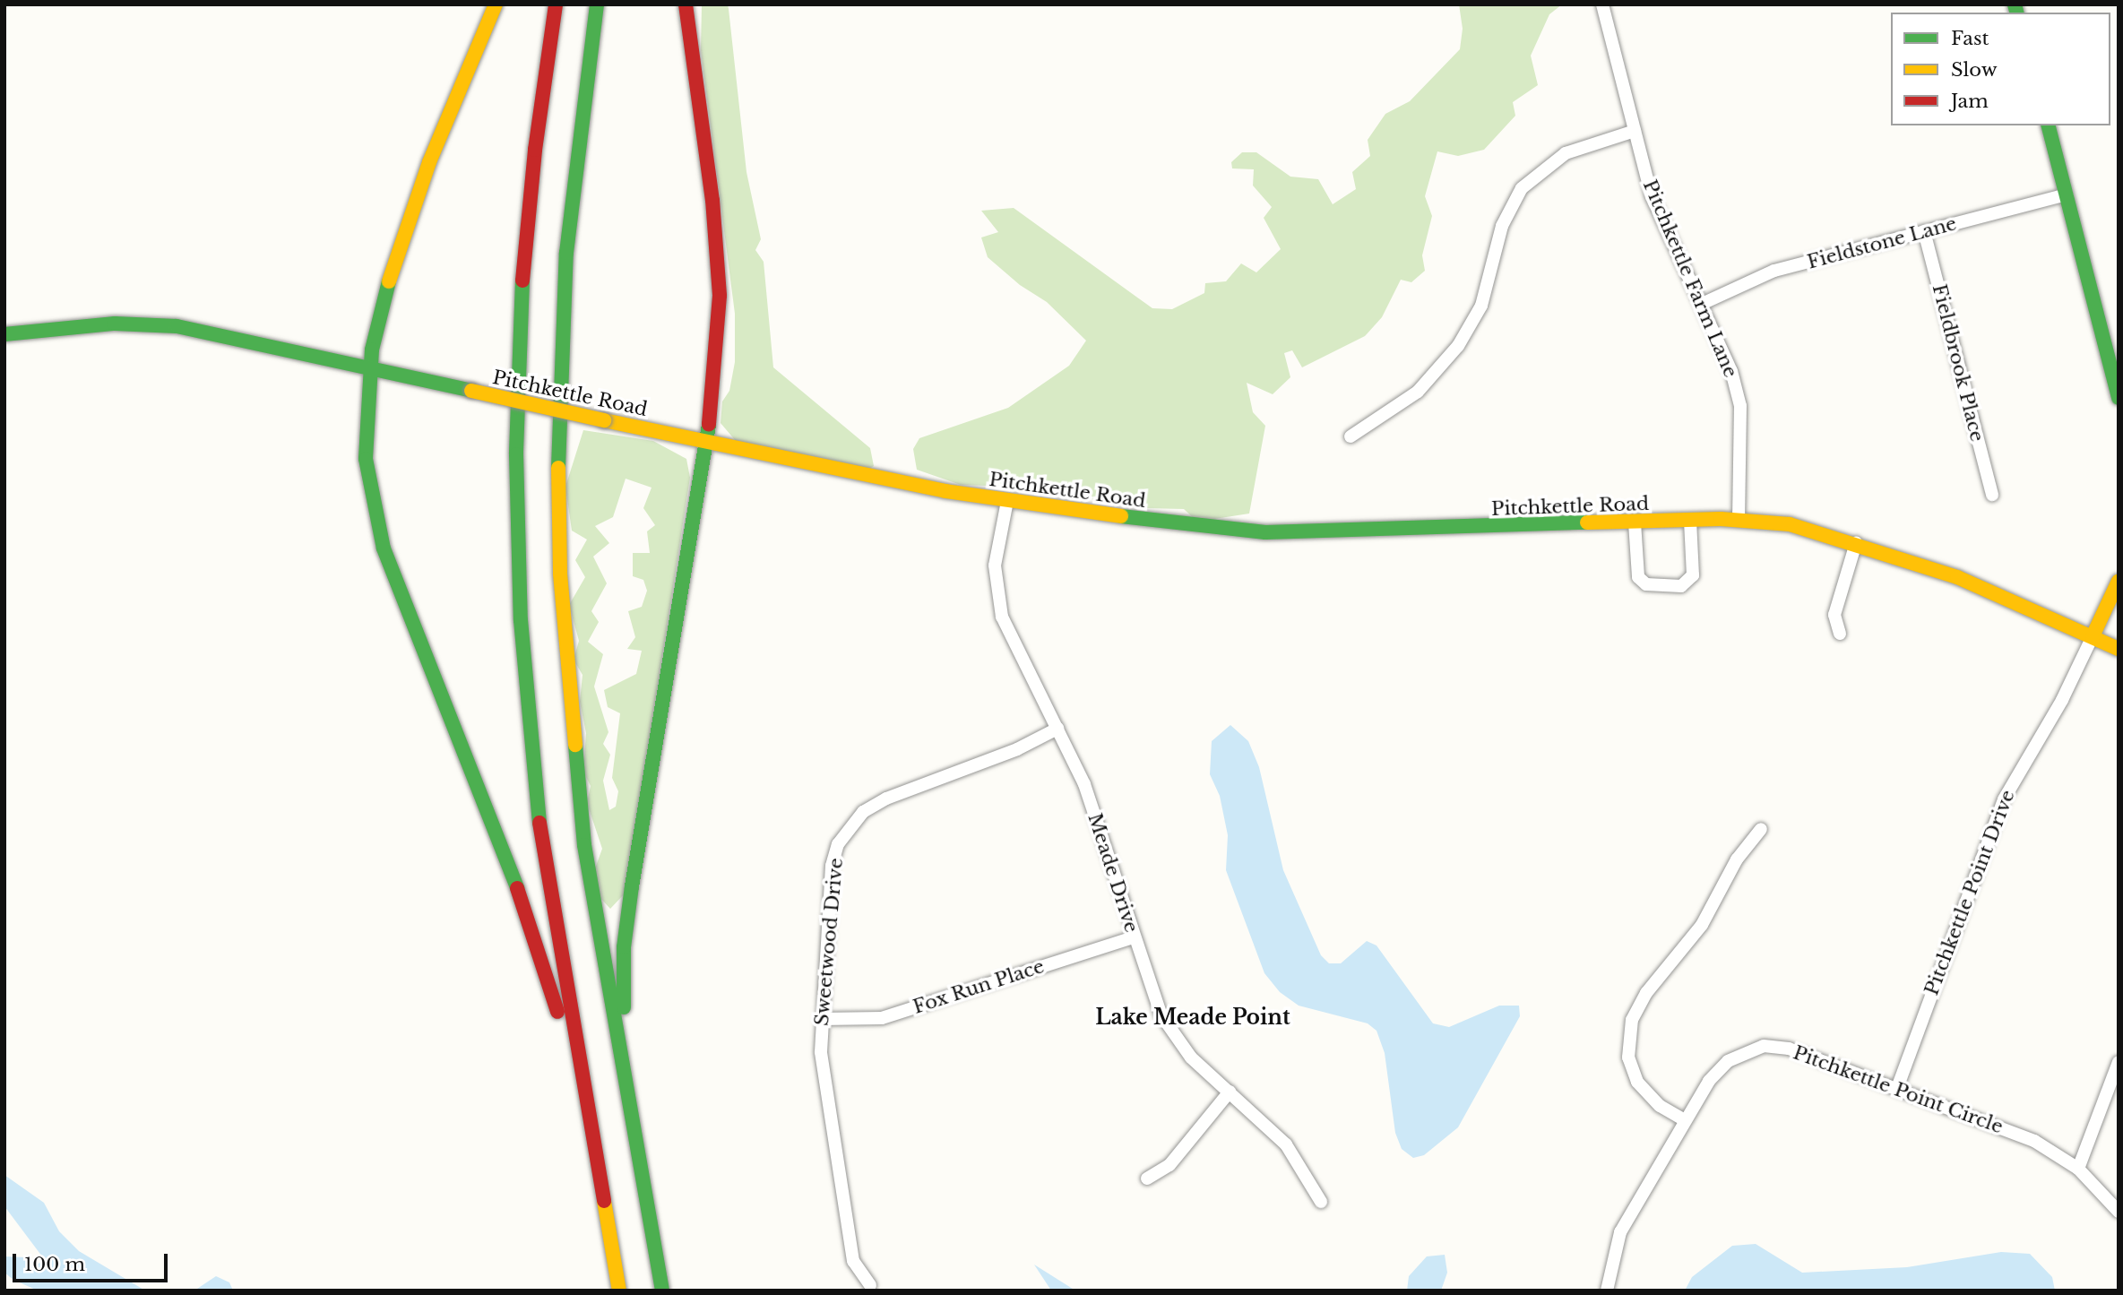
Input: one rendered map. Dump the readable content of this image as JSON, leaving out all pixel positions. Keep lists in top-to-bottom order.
{
  "streets": {
    "main road": ["Pitchkettle Road"],
    "street": [
      "Fieldstone Lane",
      "Pitchkettle Farm Lane",
      "Fieldbrook Place",
      "Meade Drive",
      "Pitchkettle Point Drive",
      "Sweetwood Drive",
      "Fox Run Place",
      "Pitchkettle Point Circle"
    ]
  },
  "crossings": [
    ["Fieldstone Lane", "Pitchkettle Farm Lane"],
    ["Fieldstone Lane", "Fieldbrook Place"],
    ["Pitchkettle Farm Lane", "Pitchkettle Road"],
    ["Pitchkettle Road", "Meade Drive"],
    ["Pitchkettle Road", "Pitchkettle Point Drive"],
    ["Meade Drive", "Sweetwood Drive"],
    ["Meade Drive", "Fox Run Place"],
    ["Pitchkettle Point Drive", "Pitchkettle Point Circle"],
    ["Sweetwood Drive", "Fox Run Place"]
  ],
  "districts": ["Lake Meade Point"],
  "legend": ["Fast", "Slow", "Jam"],
  "scale_bar": "100 m"
}
